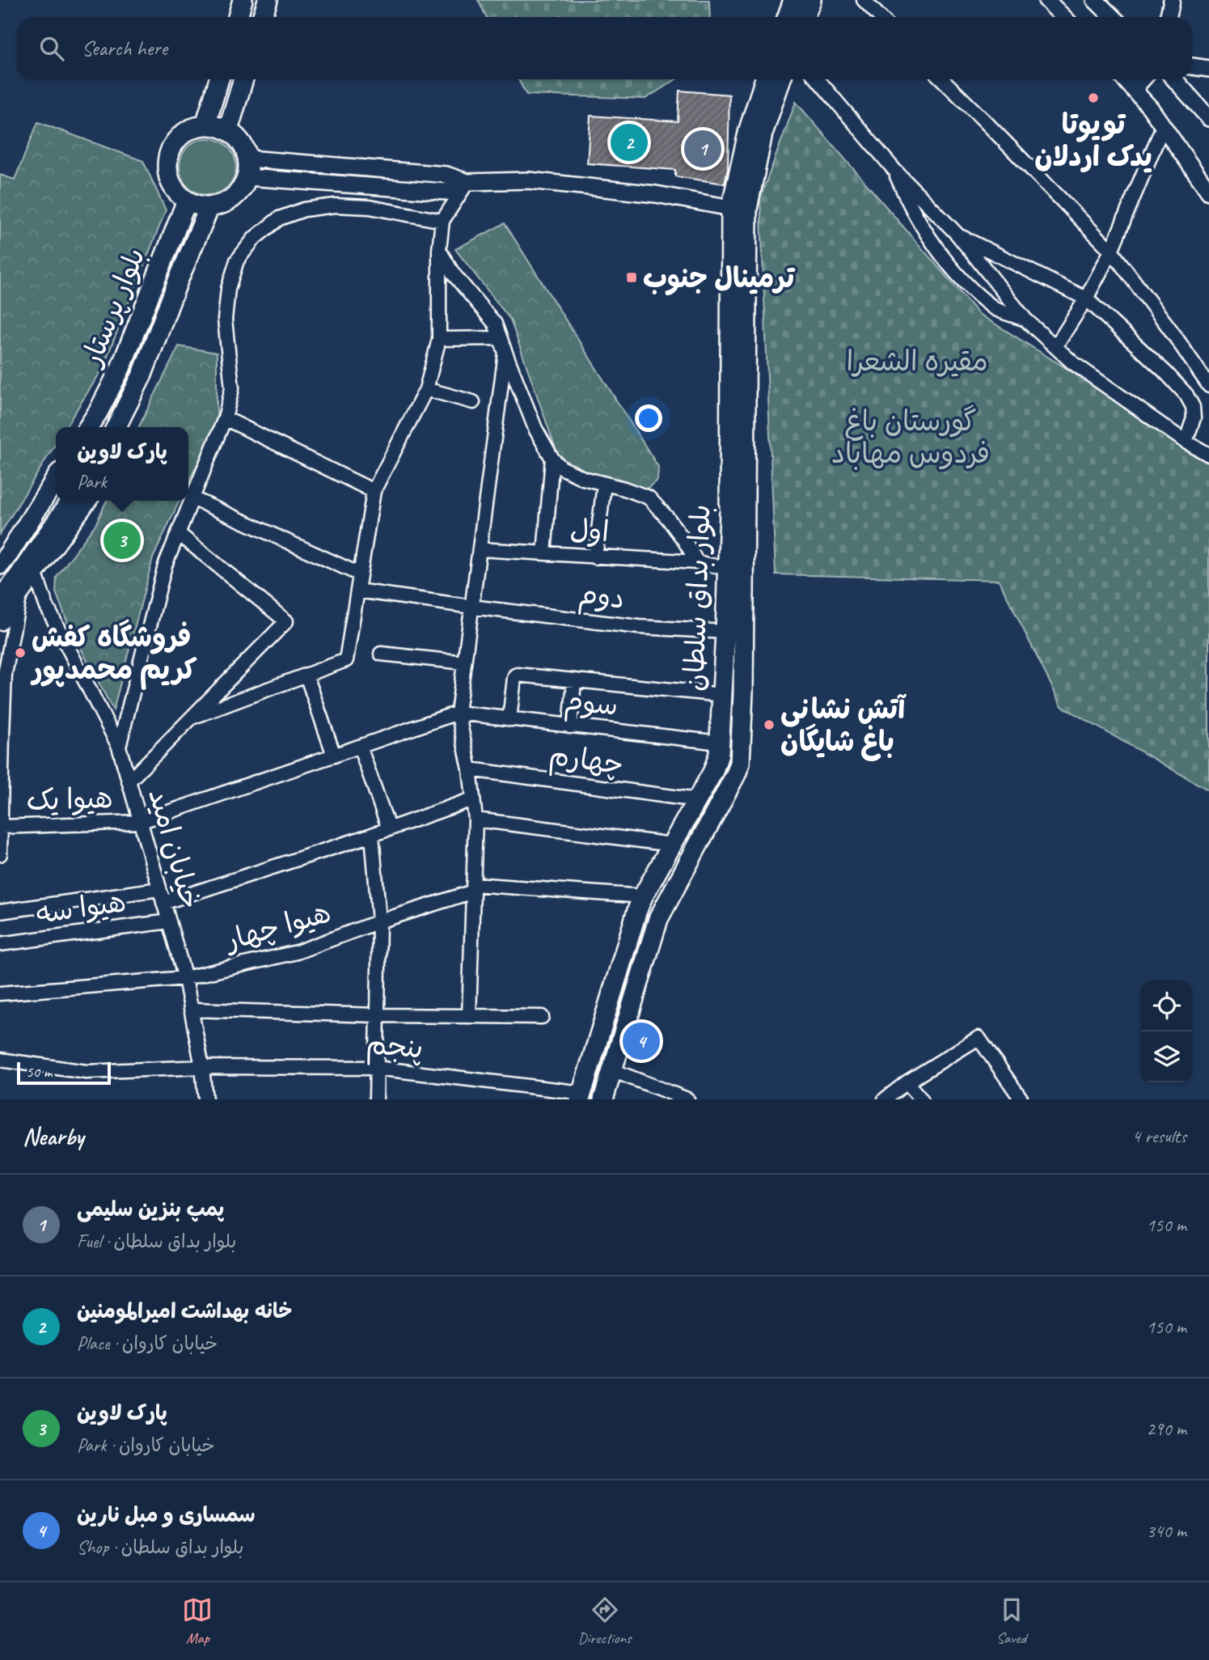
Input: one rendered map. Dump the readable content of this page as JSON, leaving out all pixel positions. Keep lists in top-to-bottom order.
{
  "streets": {
    "main road": ["بلوار پرستار", "بلوار بداق سلطان"],
    "street": [
      "اول",
      "دوم",
      "سوم",
      "چهارم",
      "هیوا یک",
      "خیابان امید",
      "هیوا سه",
      "هیوا چهار",
      "پنجم"
    ]
  },
  "crossings": [
    ["اول", "بلوار بداق سلطان"],
    ["دوم", "بلوار بداق سلطان"],
    ["بلوار بداق سلطان", "سوم"],
    ["بلوار بداق سلطان", "چهارم"],
    ["بلوار بداق سلطان", "پنجم"],
    ["سوم", "هیوا یک"],
    ["هیوا یک", "خیابان امید"],
    ["خیابان امید", "هیوا سه"],
    ["خیابان امید", "هیوا چهار"],
    ["خیابان امید", "پنجم"]
  ],
  "parks": ["مقیره الشعرا", "گورستان باغ فردوس مهاباد"],
  "places": {
    "other": ["تویوتا یدک اردلان", "فروشگاه کفش کریم محمدپور", "آتش نشانی باغ شایگان"],
    "transit": ["ترمینال جنوب"]
  },
  "scale_bar": "50 m",
  "page": {
    "search": "Search here",
    "pins": [
      "2",
      "1",
      "3",
      "4"
    ],
    "popup": ["پارک لاوین", "Park"],
    "scale": "50 m",
    "heading": ["Nearby", "4 results"],
    "list": [
      {
        "mark": "1",
        "name": "پمپ بنزین سلیمی",
        "note": "Fuel · بلوار بداق سلطان",
        "value": "150 m"
      },
      {
        "mark": "2",
        "name": "خانه بهداشت امیرالمومنین",
        "note": "Place · خیابان کاروان",
        "value": "150 m"
      },
      {
        "mark": "3",
        "name": "پارک لاوین",
        "note": "Park · خیابان کاروان",
        "value": "290 m"
      },
      {
        "mark": "4",
        "name": "سمساری و مبل نارین",
        "note": "Shop · بلوار بداق سلطان",
        "value": "340 m"
      }
    ],
    "nav": ["Map", "Directions", "Saved"]
  }
}
